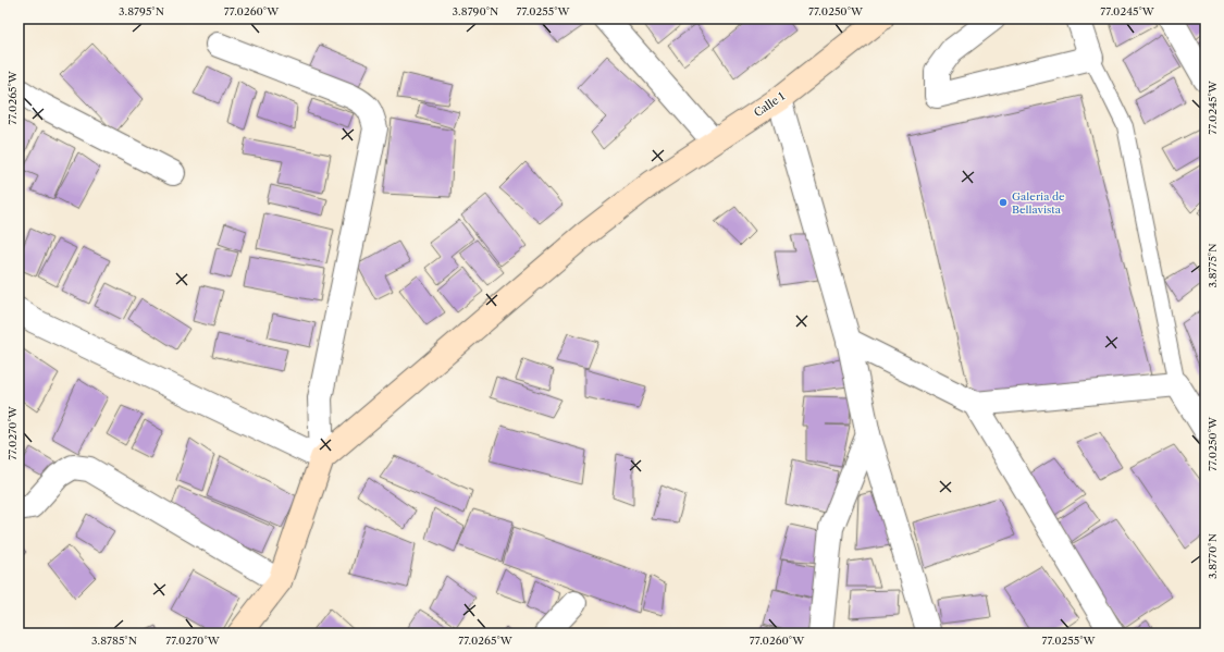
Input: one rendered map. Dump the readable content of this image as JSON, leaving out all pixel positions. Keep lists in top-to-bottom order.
{
  "streets": {
    "main road": ["Calle 1"]
  },
  "places": ["Galeria de Bellavista"],
  "coordinates": [
    "3.8795°N",
    "77.0260°W",
    "3.8790°N",
    "77.0255°W",
    "77.0250°W",
    "77.0245°W",
    "77.0265°W",
    "3.8775°N",
    "77.0270°W",
    "3.8770°N",
    "3.8785°N"
  ]
}
